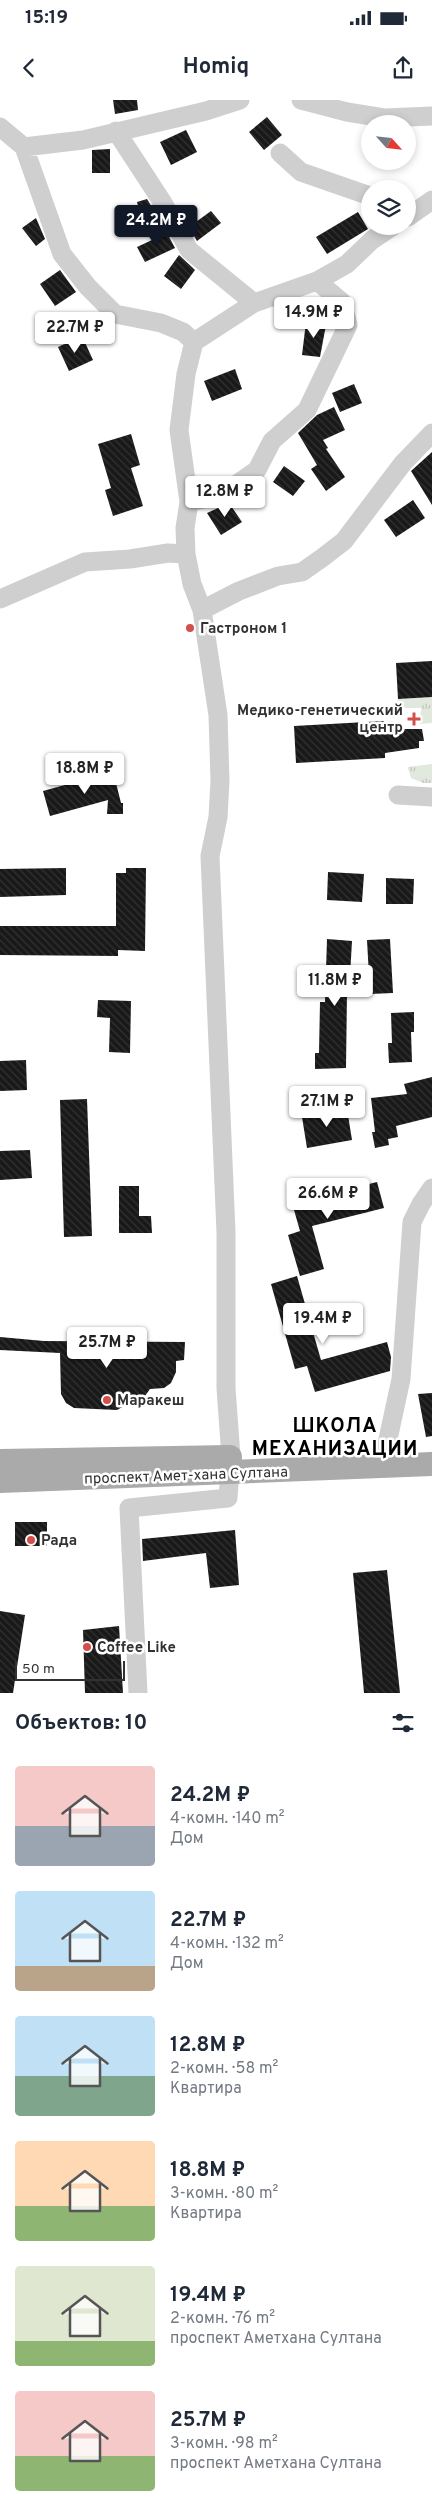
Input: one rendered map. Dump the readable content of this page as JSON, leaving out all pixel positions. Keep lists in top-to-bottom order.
{
  "streets": {
    "main road": ["проспект Амет-хана Султана"]
  },
  "districts": ["ШКОЛА МЕХАНИЗАЦИИ"],
  "places": {
    "other": [
      "Гастроном 1",
      "Маракеш",
      "Рада",
      "Coffee Like"
    ],
    "health": ["Медико-генетический центр"]
  },
  "scale_bar": "50 m",
  "north": "bottom right",
  "page": {
    "status": "15:19",
    "header": "Homiq",
    "price": [
      "24.2M ₽",
      "14.9M ₽",
      "22.7M ₽",
      "12.8M ₽",
      "18.8M ₽",
      "11.8M ₽",
      "27.1M ₽",
      "26.6M ₽",
      "19.4M ₽",
      "25.7M ₽"
    ],
    "scale": "50 m",
    "heading": "Объектов: 10",
    "list": [
      {
        "name": "24.2M ₽",
        "note": "4-комн. · 140 m² · Дом"
      },
      {
        "name": "22.7M ₽",
        "note": "4-комн. · 132 m² · Дом"
      },
      {
        "name": "12.8M ₽",
        "note": "2-комн. · 58 m² · Квартира"
      },
      {
        "name": "18.8M ₽",
        "note": "3-комн. · 80 m² · Квартира"
      },
      {
        "name": "19.4M ₽",
        "note": "2-комн. · 76 m² · проспект Аметхана Султана"
      },
      {
        "name": "25.7M ₽",
        "note": "3-комн. · 98 m² · проспект Аметхана Султана"
      }
    ]
  }
}
